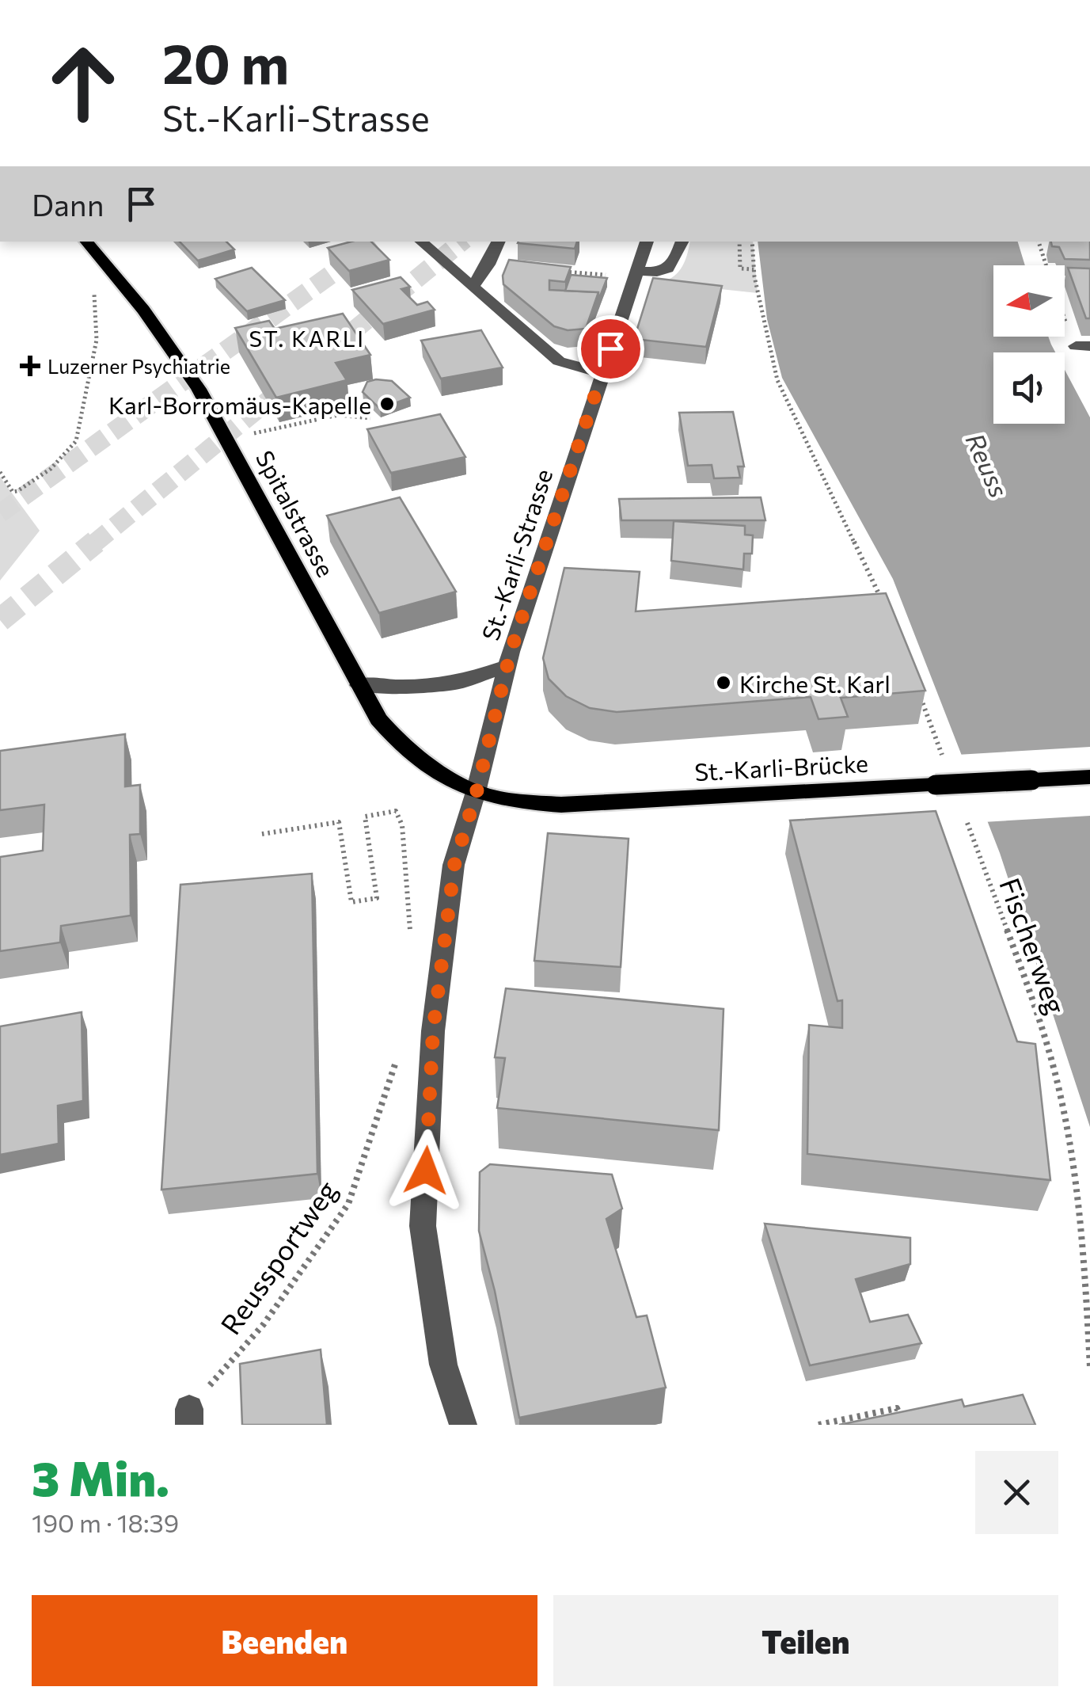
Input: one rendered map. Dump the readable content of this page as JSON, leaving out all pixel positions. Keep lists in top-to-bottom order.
{
  "streets": {
    "main road": ["Spitalstrasse", "St.-Karli-Brücke"],
    "street": ["St.-Karli-Strasse"],
    "path": ["Fischerweg", "Reussportweg"]
  },
  "crossings": [
    ["Spitalstrasse", "St.-Karli-Strasse"],
    ["Spitalstrasse", "St.-Karli-Brücke"],
    ["St.-Karli-Strasse", "St.-Karli-Brücke"]
  ],
  "districts": ["ST. KARLI"],
  "water": ["Reuss"],
  "places": {
    "health": ["Luzerner Psychiatrie"],
    "other": ["Karl-Borromäus-Kapelle", "Kirche St. Karl"]
  },
  "north": "left",
  "page": {
    "turn": ["20 m", "St.-Karli-Strasse"],
    "then": "Dann",
    "heading": ["3 Min.", "190 m · 18:39"],
    "buttons": ["Beenden", "Teilen"]
  }
}
